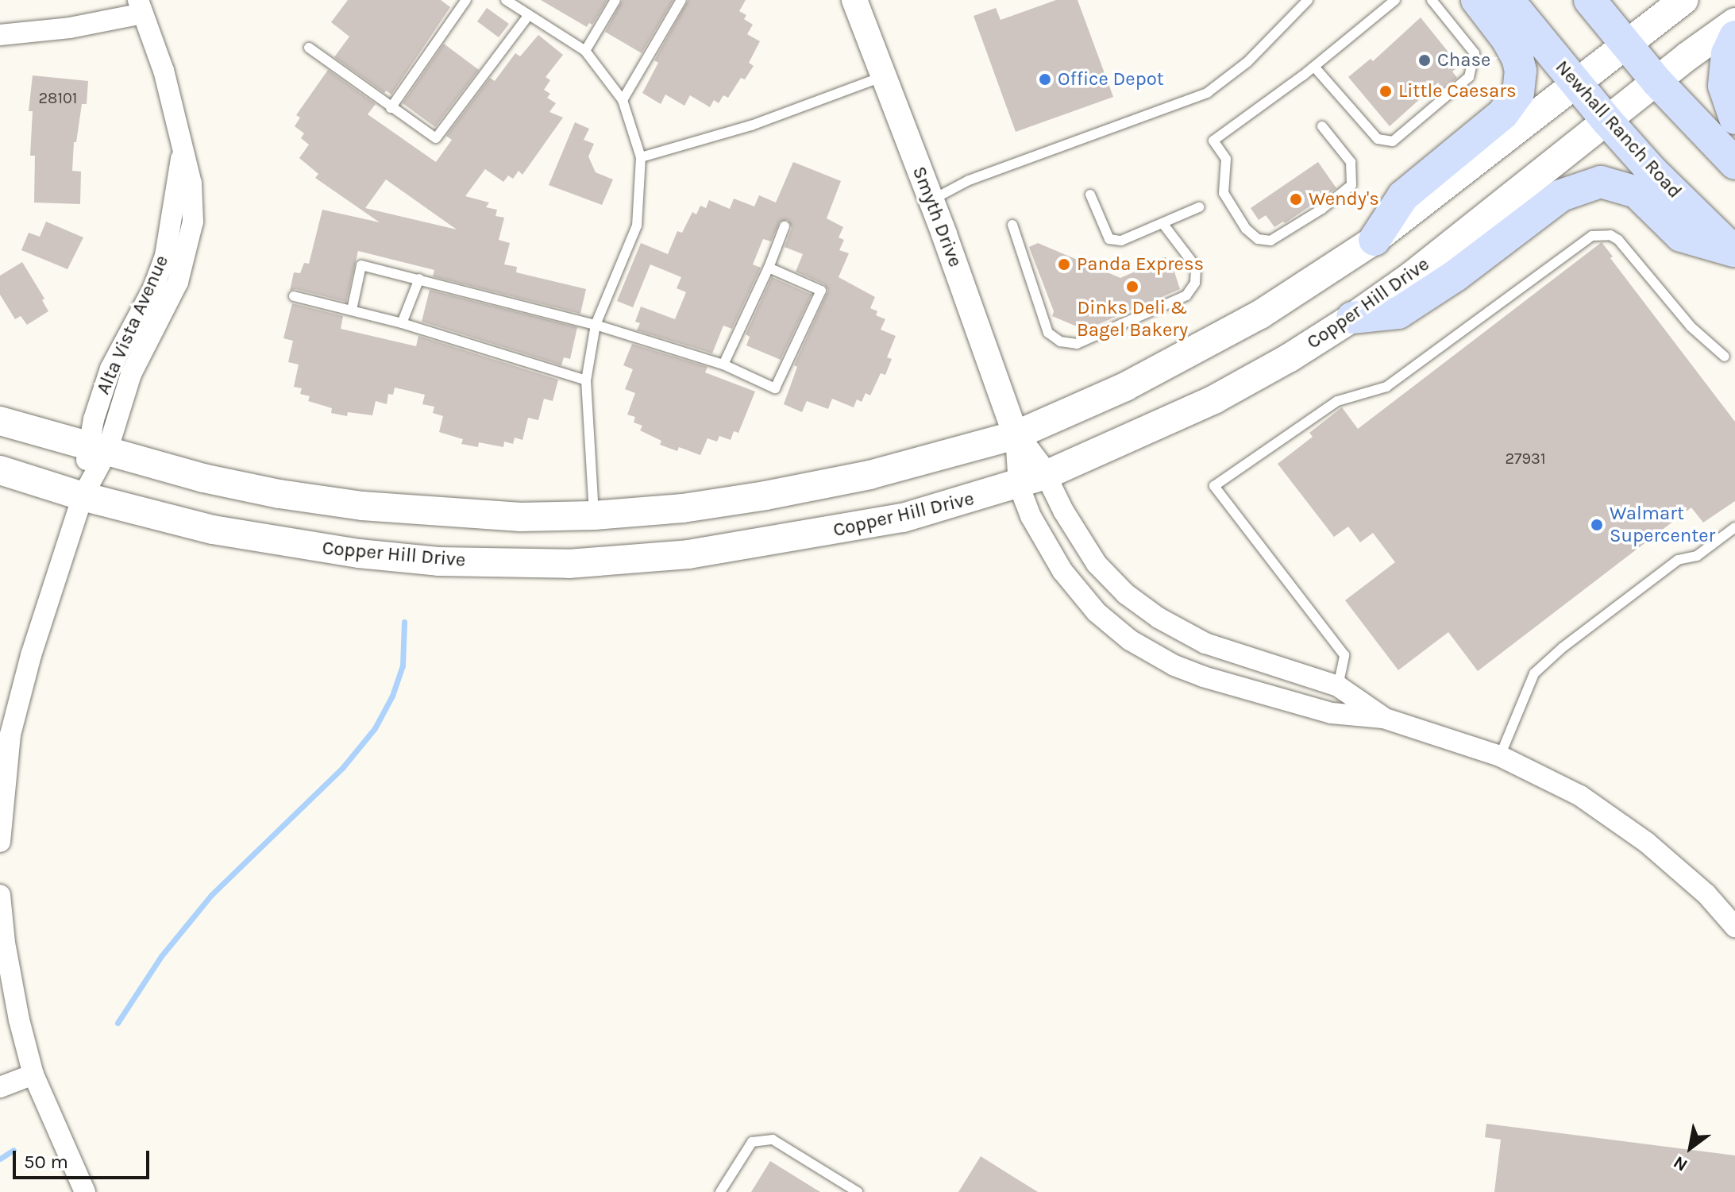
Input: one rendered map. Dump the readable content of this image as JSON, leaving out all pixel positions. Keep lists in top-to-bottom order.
{
  "streets": {
    "main road": ["Newhall Ranch Road", "Copper Hill Drive"],
    "street": ["Smyth Drive", "Alta Vista Avenue"]
  },
  "crossings": [
    ["Newhall Ranch Road", "Copper Hill Drive"],
    ["Smyth Drive", "Copper Hill Drive"],
    ["Copper Hill Drive", "Alta Vista Avenue"]
  ],
  "places": [
    "Chase",
    "Office Depot",
    "Little Caesars",
    "Wendy's",
    "Panda Express",
    "Dinks Deli & Bagel Bakery",
    "Walmart Supercenter"
  ],
  "house_numbers": ["28101", "27931"],
  "scale_bar": "50 m",
  "north": "bottom left"
}
